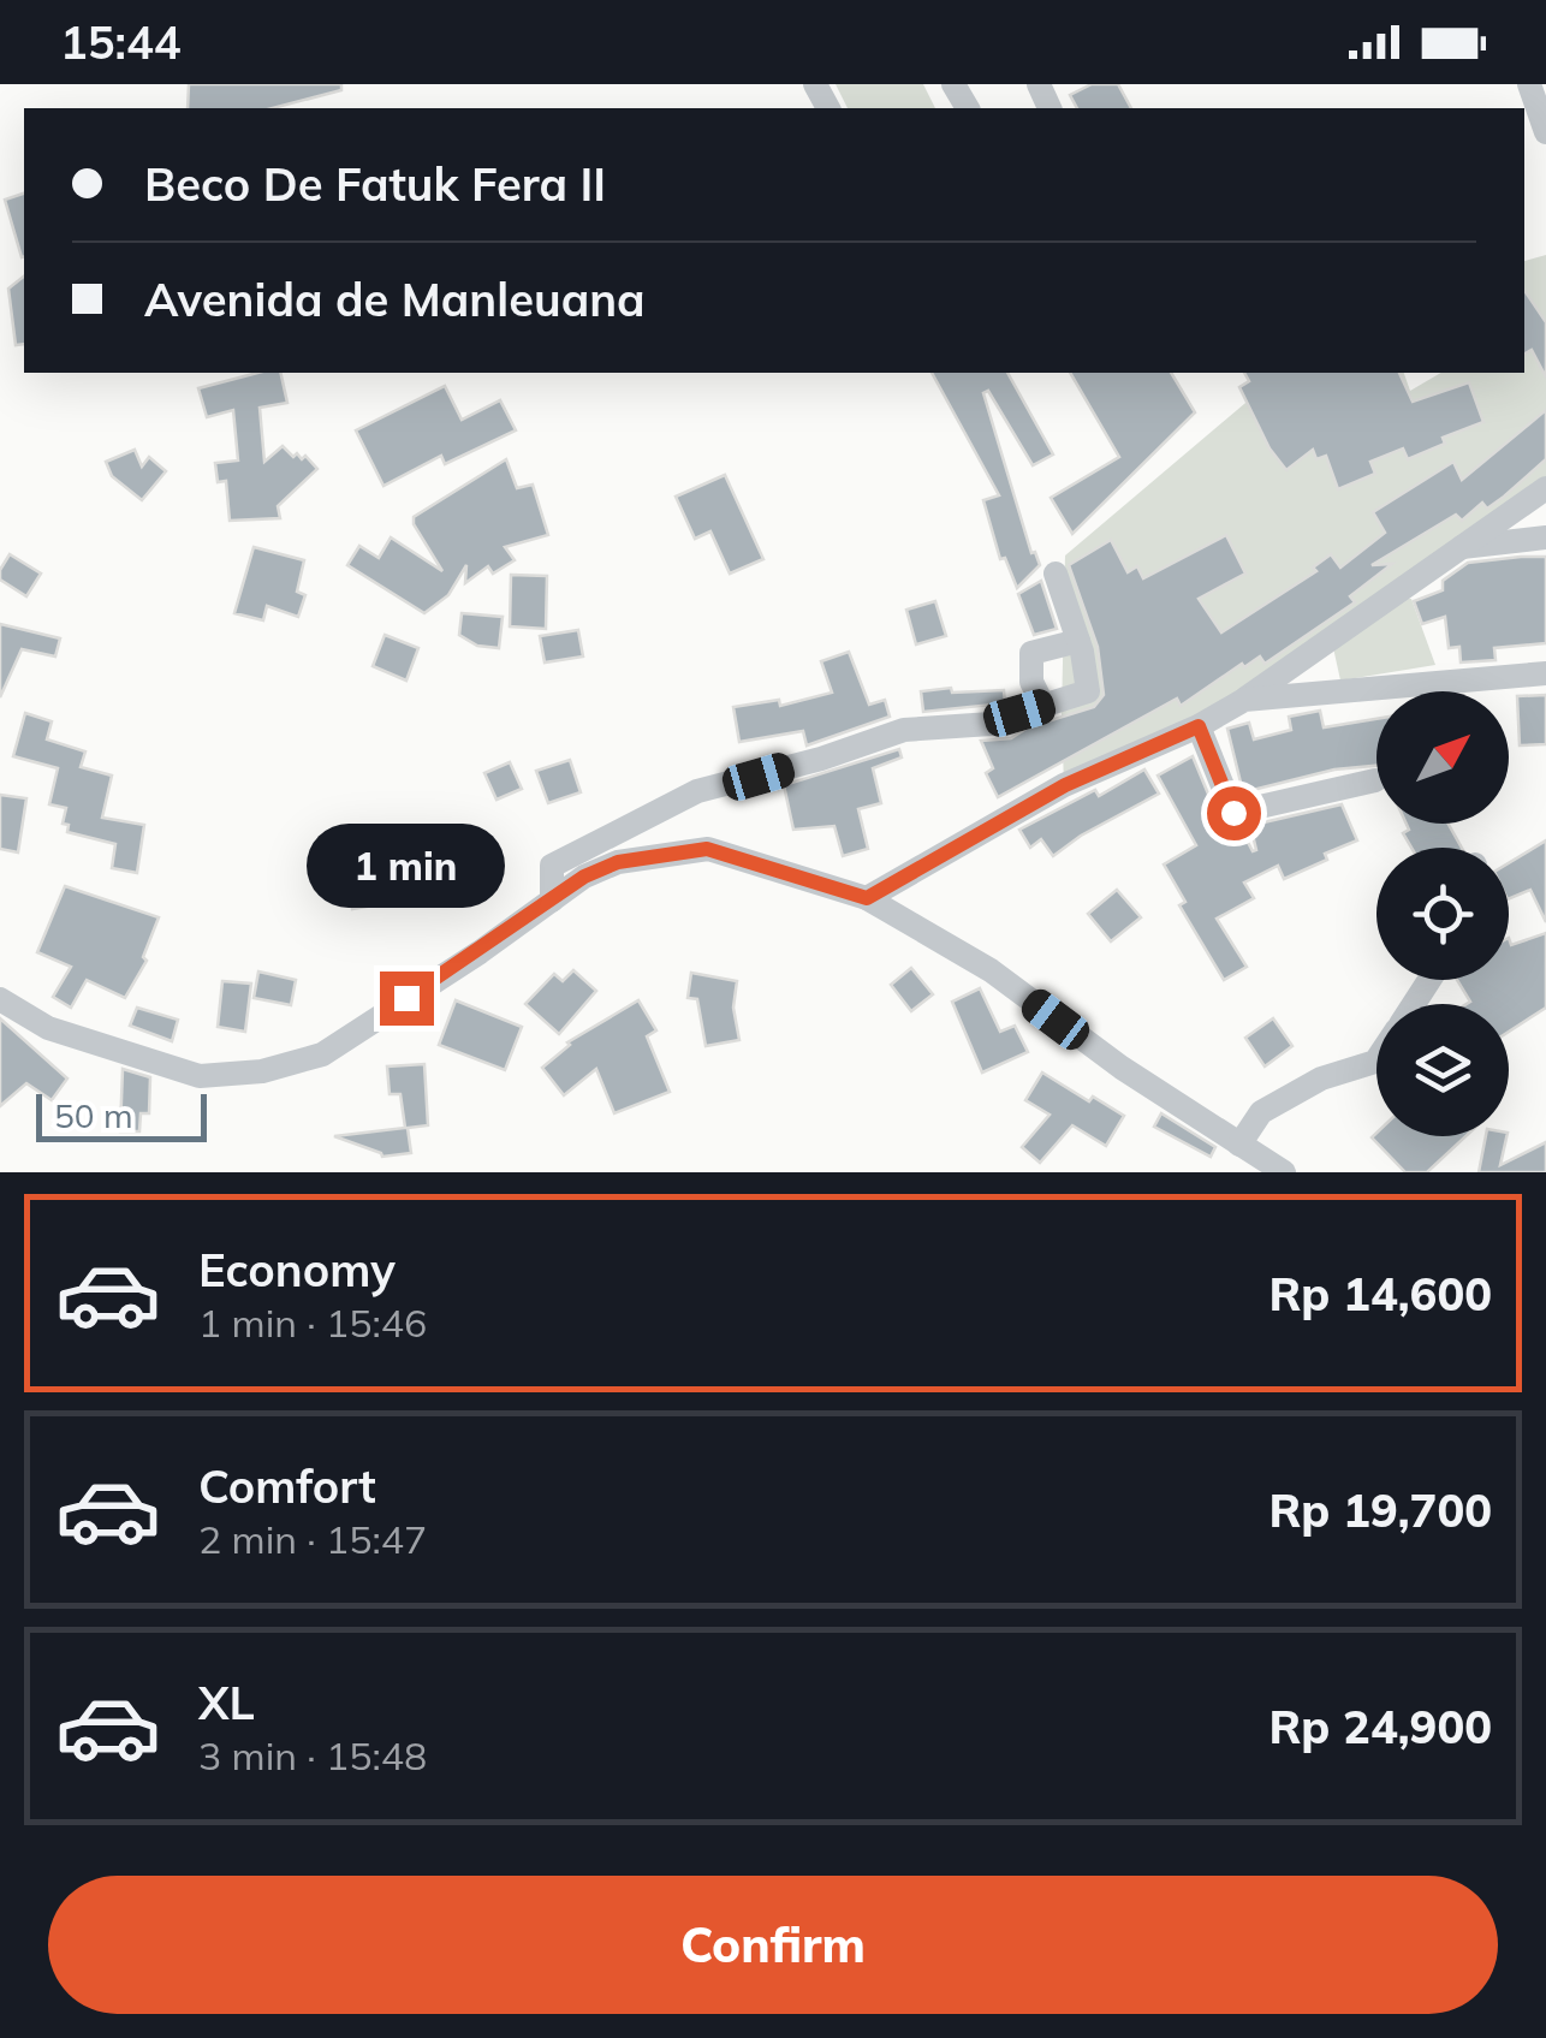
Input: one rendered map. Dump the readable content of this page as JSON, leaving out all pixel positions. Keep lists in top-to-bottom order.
{
  "scale_bar": "50 m",
  "north": "top right",
  "page": {
    "status": "15:44",
    "banner": ["Beco De Fatuk Fera II", "Avenida de Manleuana"],
    "bubble": "1 min",
    "scale": "50 m",
    "list": [
      {
        "name": "Economy",
        "note": "1 min · 15:46",
        "value": "Rp 14,600"
      },
      {
        "name": "Comfort",
        "note": "2 min · 15:47",
        "value": "Rp 19,700"
      },
      {
        "name": "XL",
        "note": "3 min · 15:48",
        "value": "Rp 24,900"
      }
    ],
    "buttons": "Confirm"
  }
}
